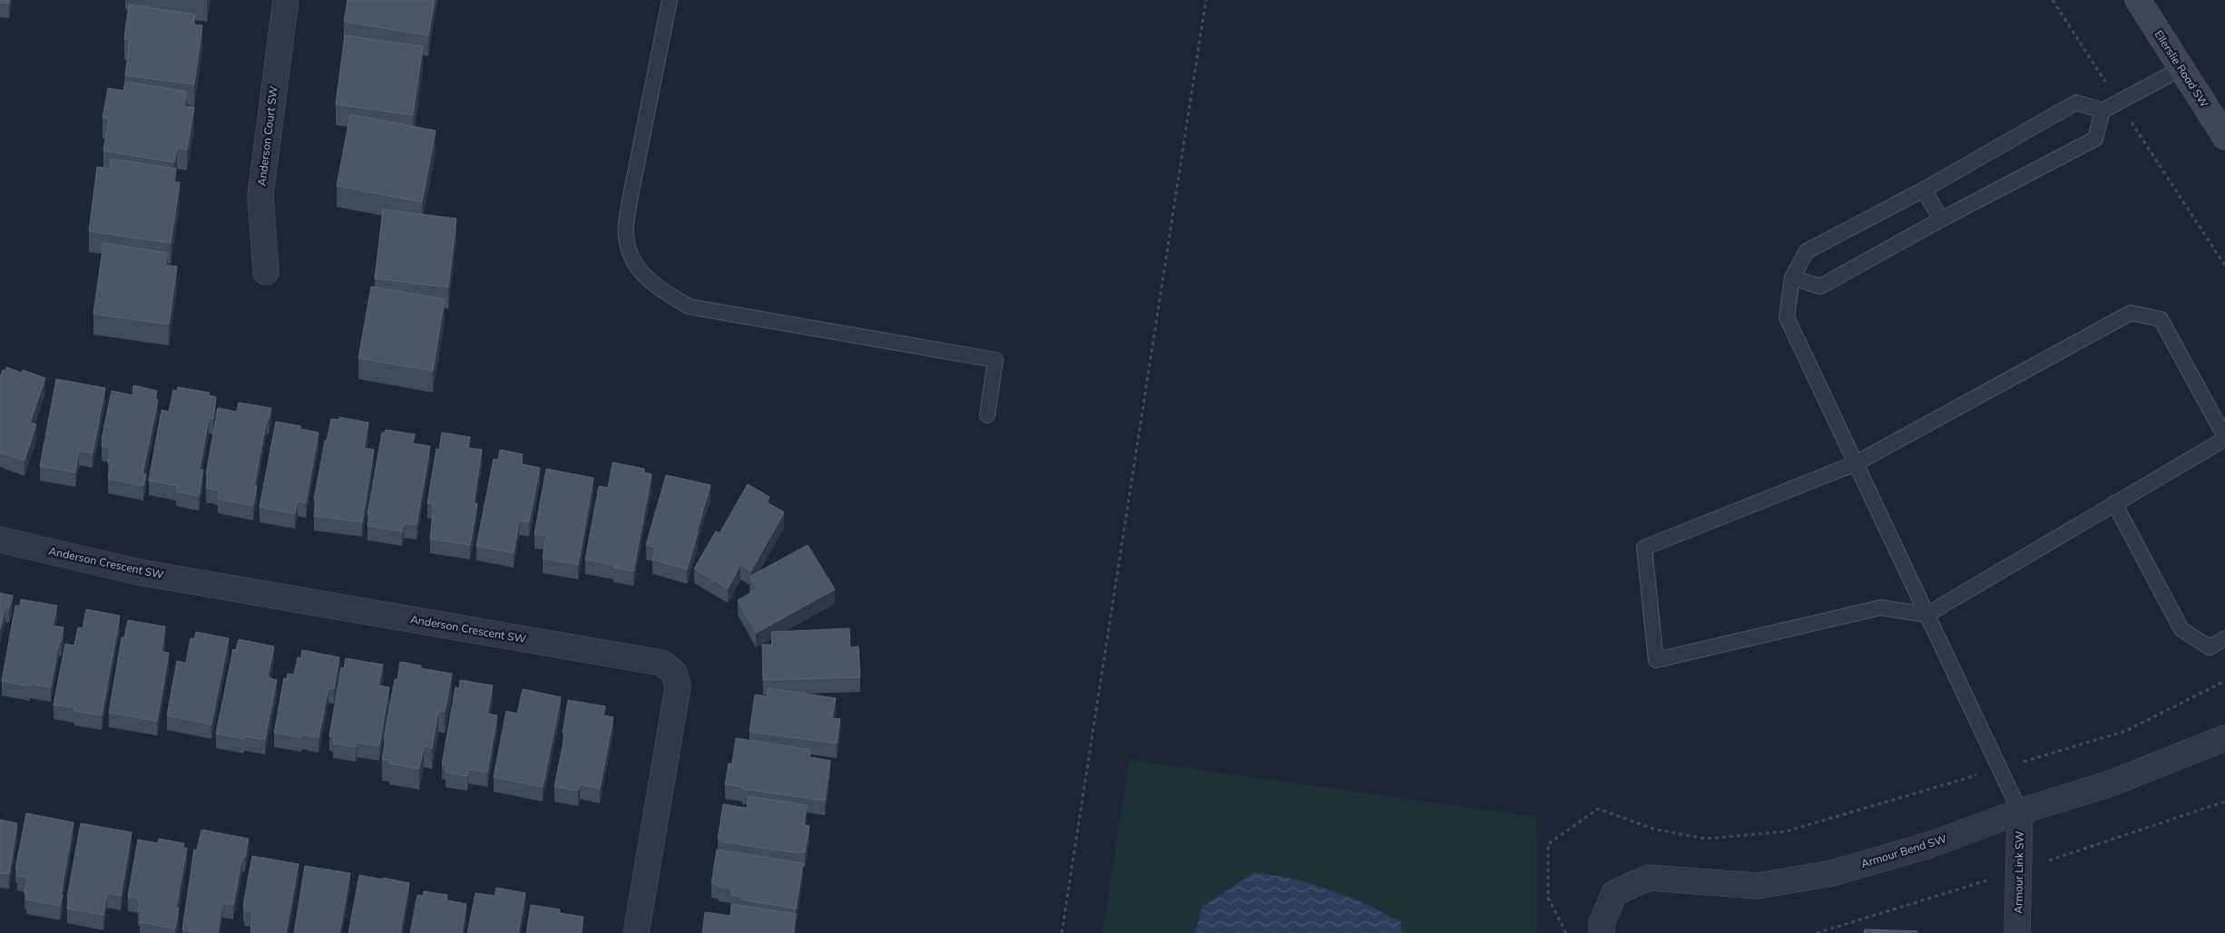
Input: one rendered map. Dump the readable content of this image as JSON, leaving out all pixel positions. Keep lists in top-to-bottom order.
{
  "streets": {
    "main road": ["Ellerslie Road SW"],
    "street": [
      "Anderson Court SW",
      "Anderson Crescent SW",
      "Armour Bend SW",
      "Armour Link SW"
    ]
  },
  "crossings": [
    ["Armour Bend SW", "Armour Link SW"]
  ]
}
